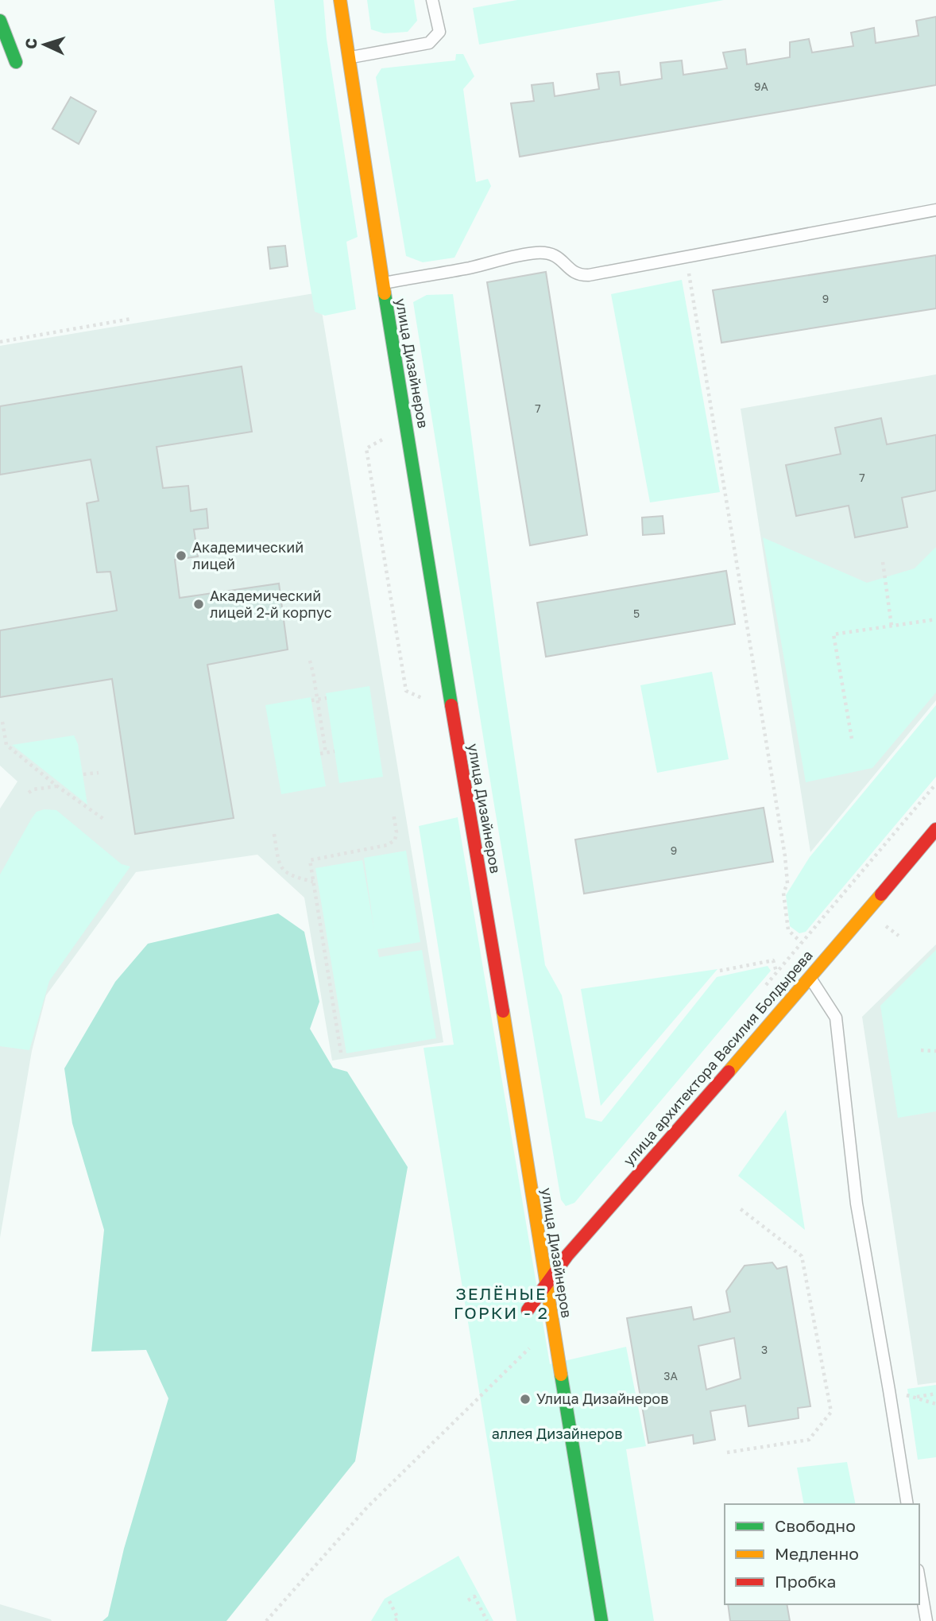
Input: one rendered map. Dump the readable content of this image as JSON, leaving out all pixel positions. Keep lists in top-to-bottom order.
{
  "streets": {
    "street": ["улица Дизайнеров", "улица архитектора Василия Болдырева"]
  },
  "crossings": [
    ["улица Дизайнеров", "улица архитектора Василия Болдырева"]
  ],
  "districts": ["ЗЕЛЁНЫЕ ГОРКИ - 2"],
  "parks": ["аллея Дизайнеров"],
  "places": ["Академический лицей", "Академический лицей 2-й корпус", "Улица Дизайнеров"],
  "house_numbers": [
    "9А",
    "9",
    "7",
    "7",
    "5",
    "9",
    "3",
    "3А"
  ],
  "legend": ["Свободно", "Медленно", "Пробка"],
  "north": "left"
}
